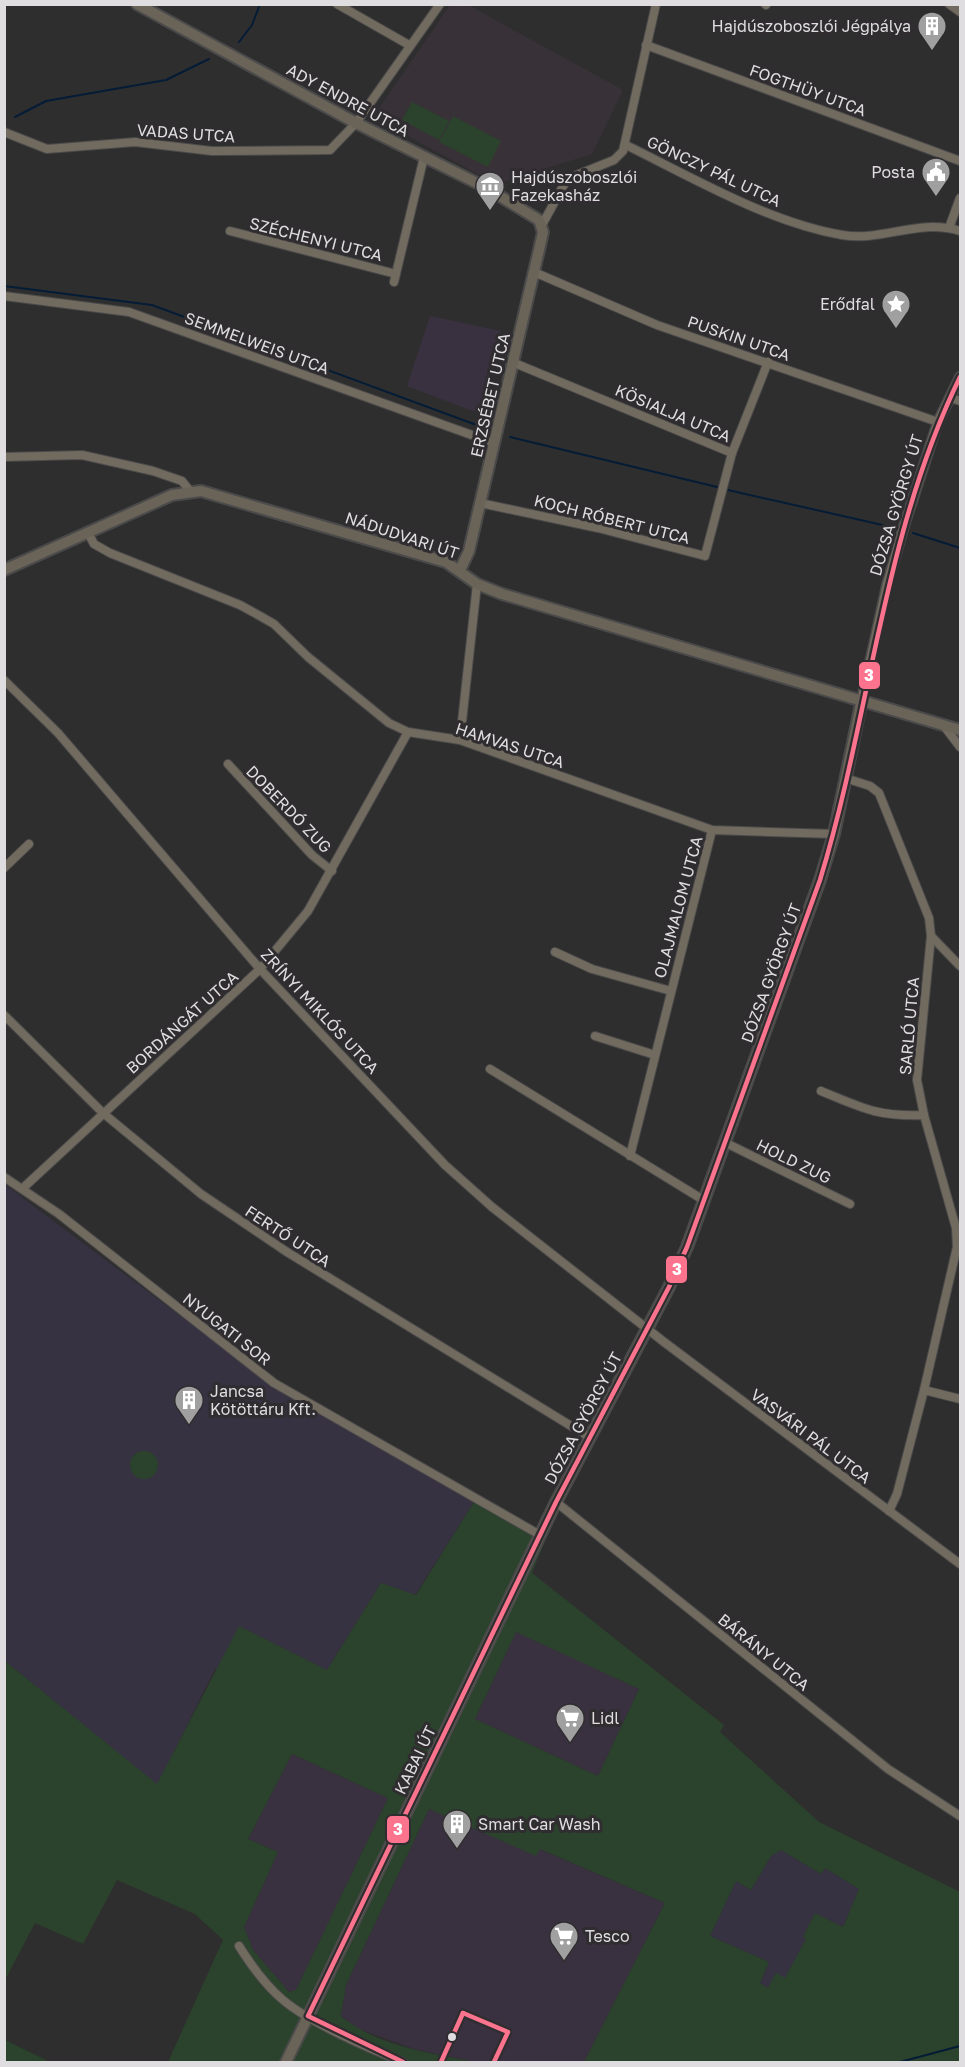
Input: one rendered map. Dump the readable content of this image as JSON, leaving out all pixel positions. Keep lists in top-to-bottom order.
{
  "streets": {
    "main road": [
      "ADY ENDRE UTCA",
      "ERZSÉBET UTCA",
      "DÓZSA GYÖRGY ÚT",
      "NÁDUDVARI ÚT",
      "KABAI ÚT"
    ],
    "street": [
      "FOGTHÜY UTCA",
      "VADAS UTCA",
      "GÖNCZY PÁL UTCA",
      "SZÉCHENYI UTCA",
      "PUSKIN UTCA",
      "SEMMELWEIS UTCA",
      "KÖSIALJA UTCA",
      "KOCH RÓBERT UTCA",
      "HAMVAS UTCA",
      "DOBERDÓ ZUG",
      "OLAJMALOM UTCA",
      "ZRÍNYI MIKLÓS UTCA",
      "BORDÁNGÁT UTCA",
      "SARLÓ UTCA",
      "HOLD ZUG",
      "FERTŐ UTCA",
      "NYUGATI SOR",
      "VASVÁRI PÁL UTCA",
      "BÁRÁNY UTCA"
    ]
  },
  "crossings": [
    ["ADY ENDRE UTCA", "VADAS UTCA"],
    ["ADY ENDRE UTCA", "GÖNCZY PÁL UTCA"],
    ["ADY ENDRE UTCA", "SZÉCHENYI UTCA"],
    ["ADY ENDRE UTCA", "ERZSÉBET UTCA"],
    ["GÖNCZY PÁL UTCA", "ERZSÉBET UTCA"],
    ["PUSKIN UTCA", "ERZSÉBET UTCA"],
    ["PUSKIN UTCA", "KÖSIALJA UTCA"],
    ["PUSKIN UTCA", "DÓZSA GYÖRGY ÚT"],
    ["SEMMELWEIS UTCA", "ERZSÉBET UTCA"],
    ["ERZSÉBET UTCA", "KÖSIALJA UTCA"],
    ["ERZSÉBET UTCA", "KOCH RÓBERT UTCA"],
    ["ERZSÉBET UTCA", "NÁDUDVARI ÚT"],
    ["KÖSIALJA UTCA", "KOCH RÓBERT UTCA"],
    ["DÓZSA GYÖRGY ÚT", "NÁDUDVARI ÚT"],
    ["DÓZSA GYÖRGY ÚT", "HAMVAS UTCA"],
    ["DÓZSA GYÖRGY ÚT", "ZRÍNYI MIKLÓS UTCA"],
    ["DÓZSA GYÖRGY ÚT", "SARLÓ UTCA"],
    ["DÓZSA GYÖRGY ÚT", "HOLD ZUG"],
    ["DÓZSA GYÖRGY ÚT", "FERTŐ UTCA"],
    ["DÓZSA GYÖRGY ÚT", "NYUGATI SOR"],
    ["DÓZSA GYÖRGY ÚT", "VASVÁRI PÁL UTCA"],
    ["DÓZSA GYÖRGY ÚT", "BÁRÁNY UTCA"],
    ["DÓZSA GYÖRGY ÚT", "KABAI ÚT"],
    ["NÁDUDVARI ÚT", "HAMVAS UTCA"],
    ["HAMVAS UTCA", "OLAJMALOM UTCA"],
    ["HAMVAS UTCA", "BORDÁNGÁT UTCA"],
    ["DOBERDÓ ZUG", "BORDÁNGÁT UTCA"],
    ["ZRÍNYI MIKLÓS UTCA", "BORDÁNGÁT UTCA"],
    ["ZRÍNYI MIKLÓS UTCA", "VASVÁRI PÁL UTCA"],
    ["BORDÁNGÁT UTCA", "FERTŐ UTCA"],
    ["BORDÁNGÁT UTCA", "NYUGATI SOR"],
    ["SARLÓ UTCA", "VASVÁRI PÁL UTCA"],
    ["NYUGATI SOR", "KABAI ÚT"]
  ],
  "places": {
    "building": ["Hajdúszoboszlói Jégpálya", "Jancsa Kötöttáru Kft.", "Smart Car Wash"],
    "public building": ["Posta"],
    "museum": ["Hajdúszoboszlói Fazekasház"],
    "place": ["Erődfal"],
    "supermarket": ["Lidl", "Tesco"]
  },
  "lines": ["transit line 3"]
}
